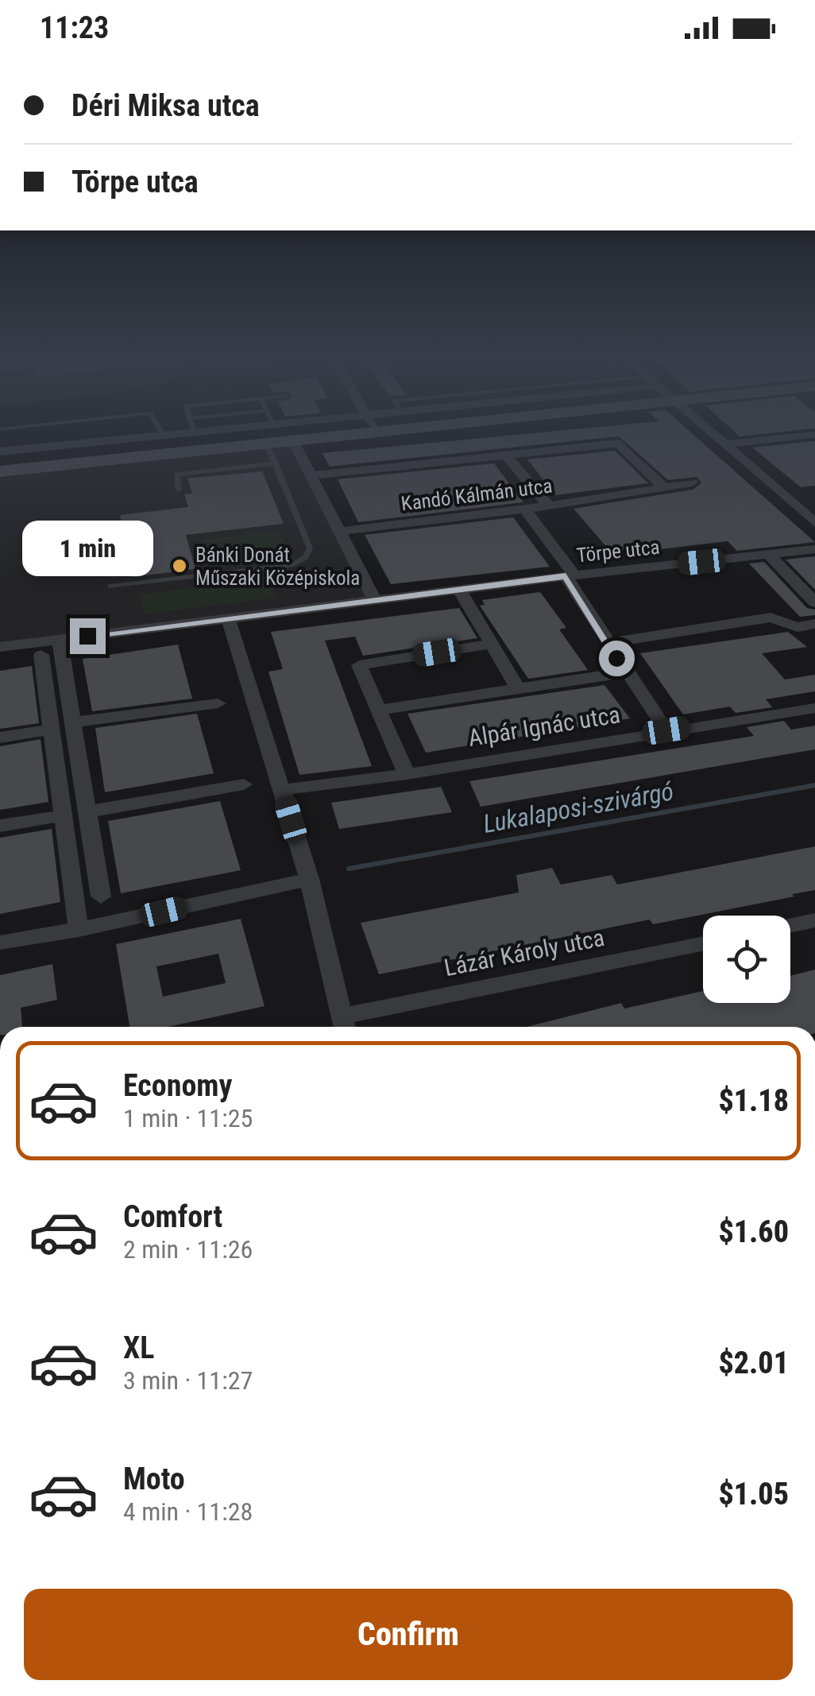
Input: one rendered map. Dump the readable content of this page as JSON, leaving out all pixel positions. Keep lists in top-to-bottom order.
{
  "streets": {
    "street": [
      "Kandó Kálmán utca",
      "Törpe utca",
      "Alpár Ignác utca",
      "Lázár Károly utca"
    ]
  },
  "water": ["Lukalaposi-szivárgó"],
  "places": ["Bánki Donát Műszaki Középiskola"],
  "page": {
    "status": "11:23",
    "banner": ["Déri Miksa utca", "Törpe utca"],
    "bubble": "1 min",
    "list": [
      {
        "name": "Economy",
        "note": "1 min · 11:25",
        "value": "$1.18"
      },
      {
        "name": "Comfort",
        "note": "2 min · 11:26",
        "value": "$1.60"
      },
      {
        "name": "XL",
        "note": "3 min · 11:27",
        "value": "$2.01"
      },
      {
        "name": "Moto",
        "note": "4 min · 11:28",
        "value": "$1.05"
      }
    ],
    "buttons": "Confirm"
  }
}
